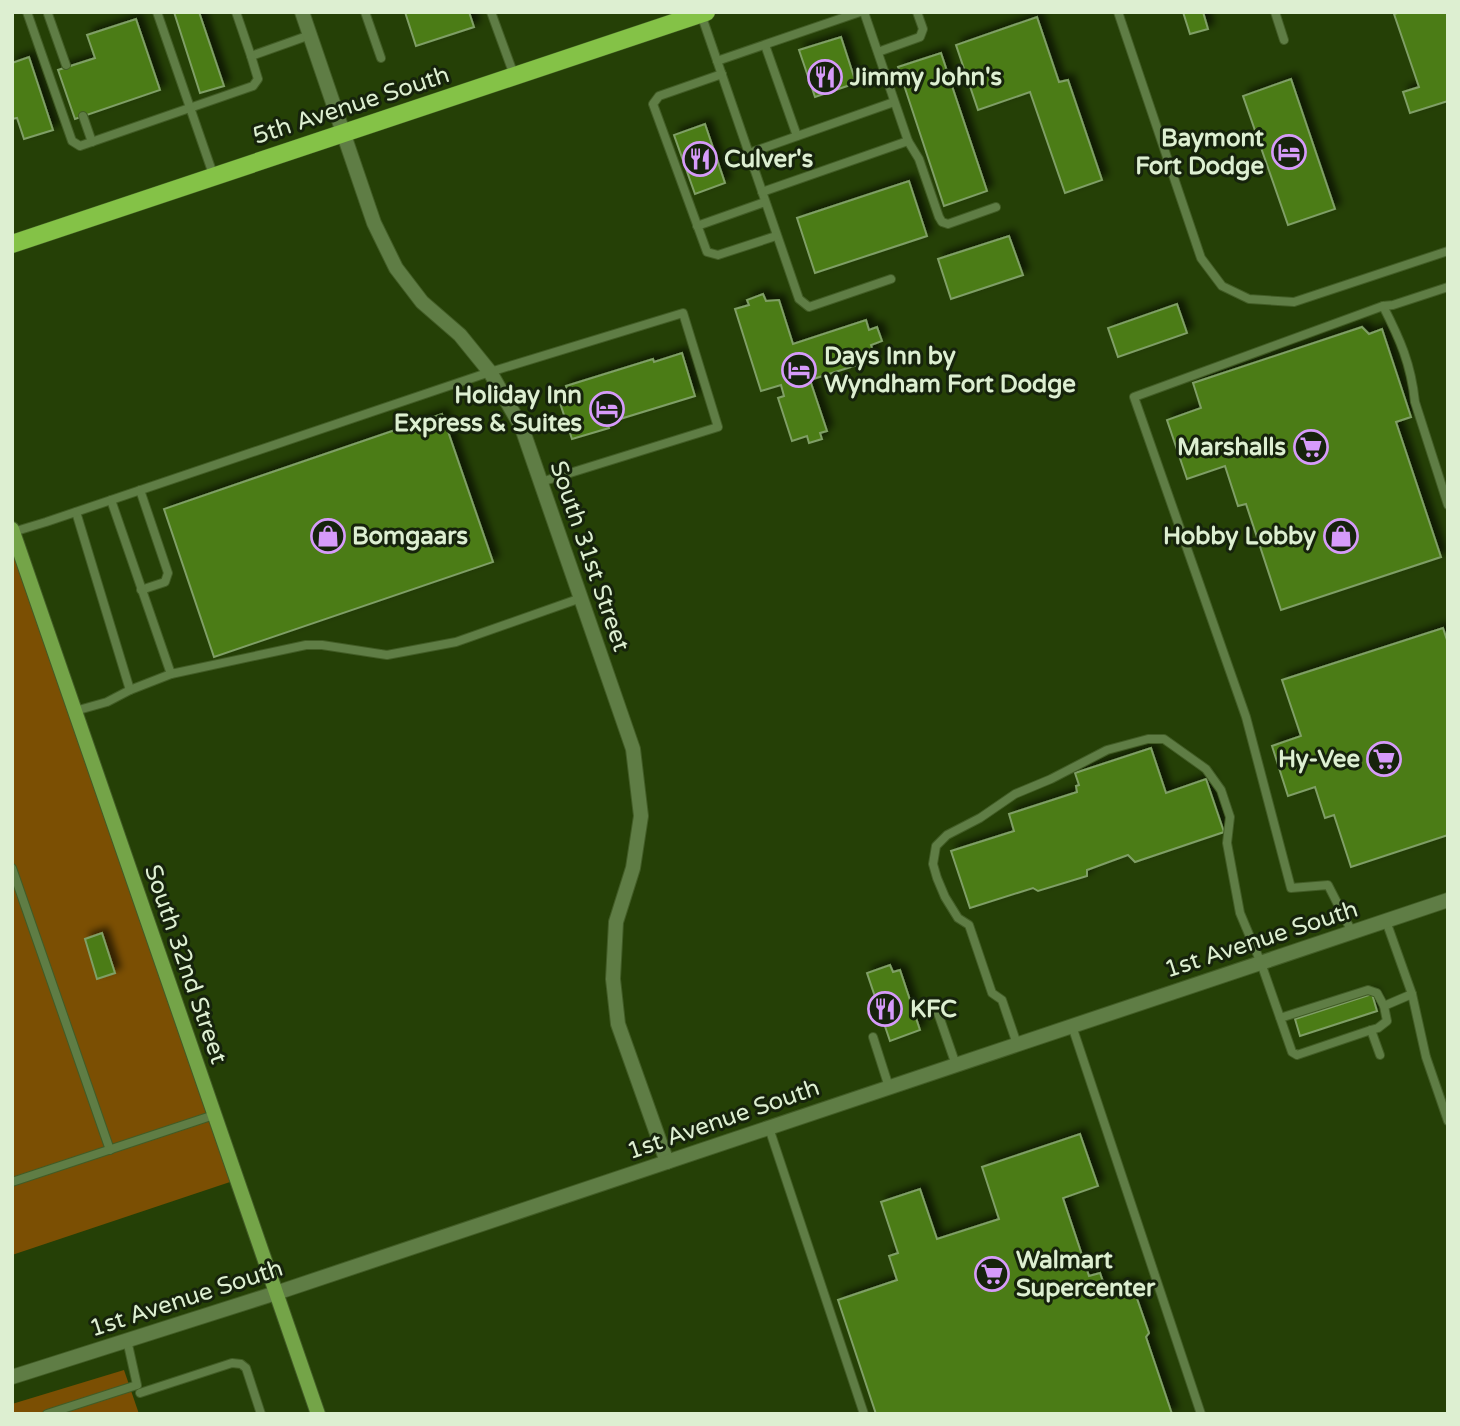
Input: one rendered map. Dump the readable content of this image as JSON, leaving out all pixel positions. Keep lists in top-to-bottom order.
{
  "streets": {
    "main road": ["5th Avenue South", "South 32nd Street"],
    "street": ["South 31st Street", "1st Avenue South"]
  },
  "crossings": [
    ["5th Avenue South", "South 31st Street"],
    ["South 31st Street", "1st Avenue South"],
    ["1st Avenue South", "South 32nd Street"]
  ],
  "places": {
    "restaurant": ["Jimmy John's", "Culver's", "KFC"],
    "hotel": ["Baymont Fort Dodge", "Days Inn by Wyndham Fort Dodge", "Holiday Inn Express & Suites"],
    "supermarket": ["Marshalls", "Hy-Vee", "Walmart Supercenter"],
    "shop": ["Bomgaars", "Hobby Lobby"]
  }
}
